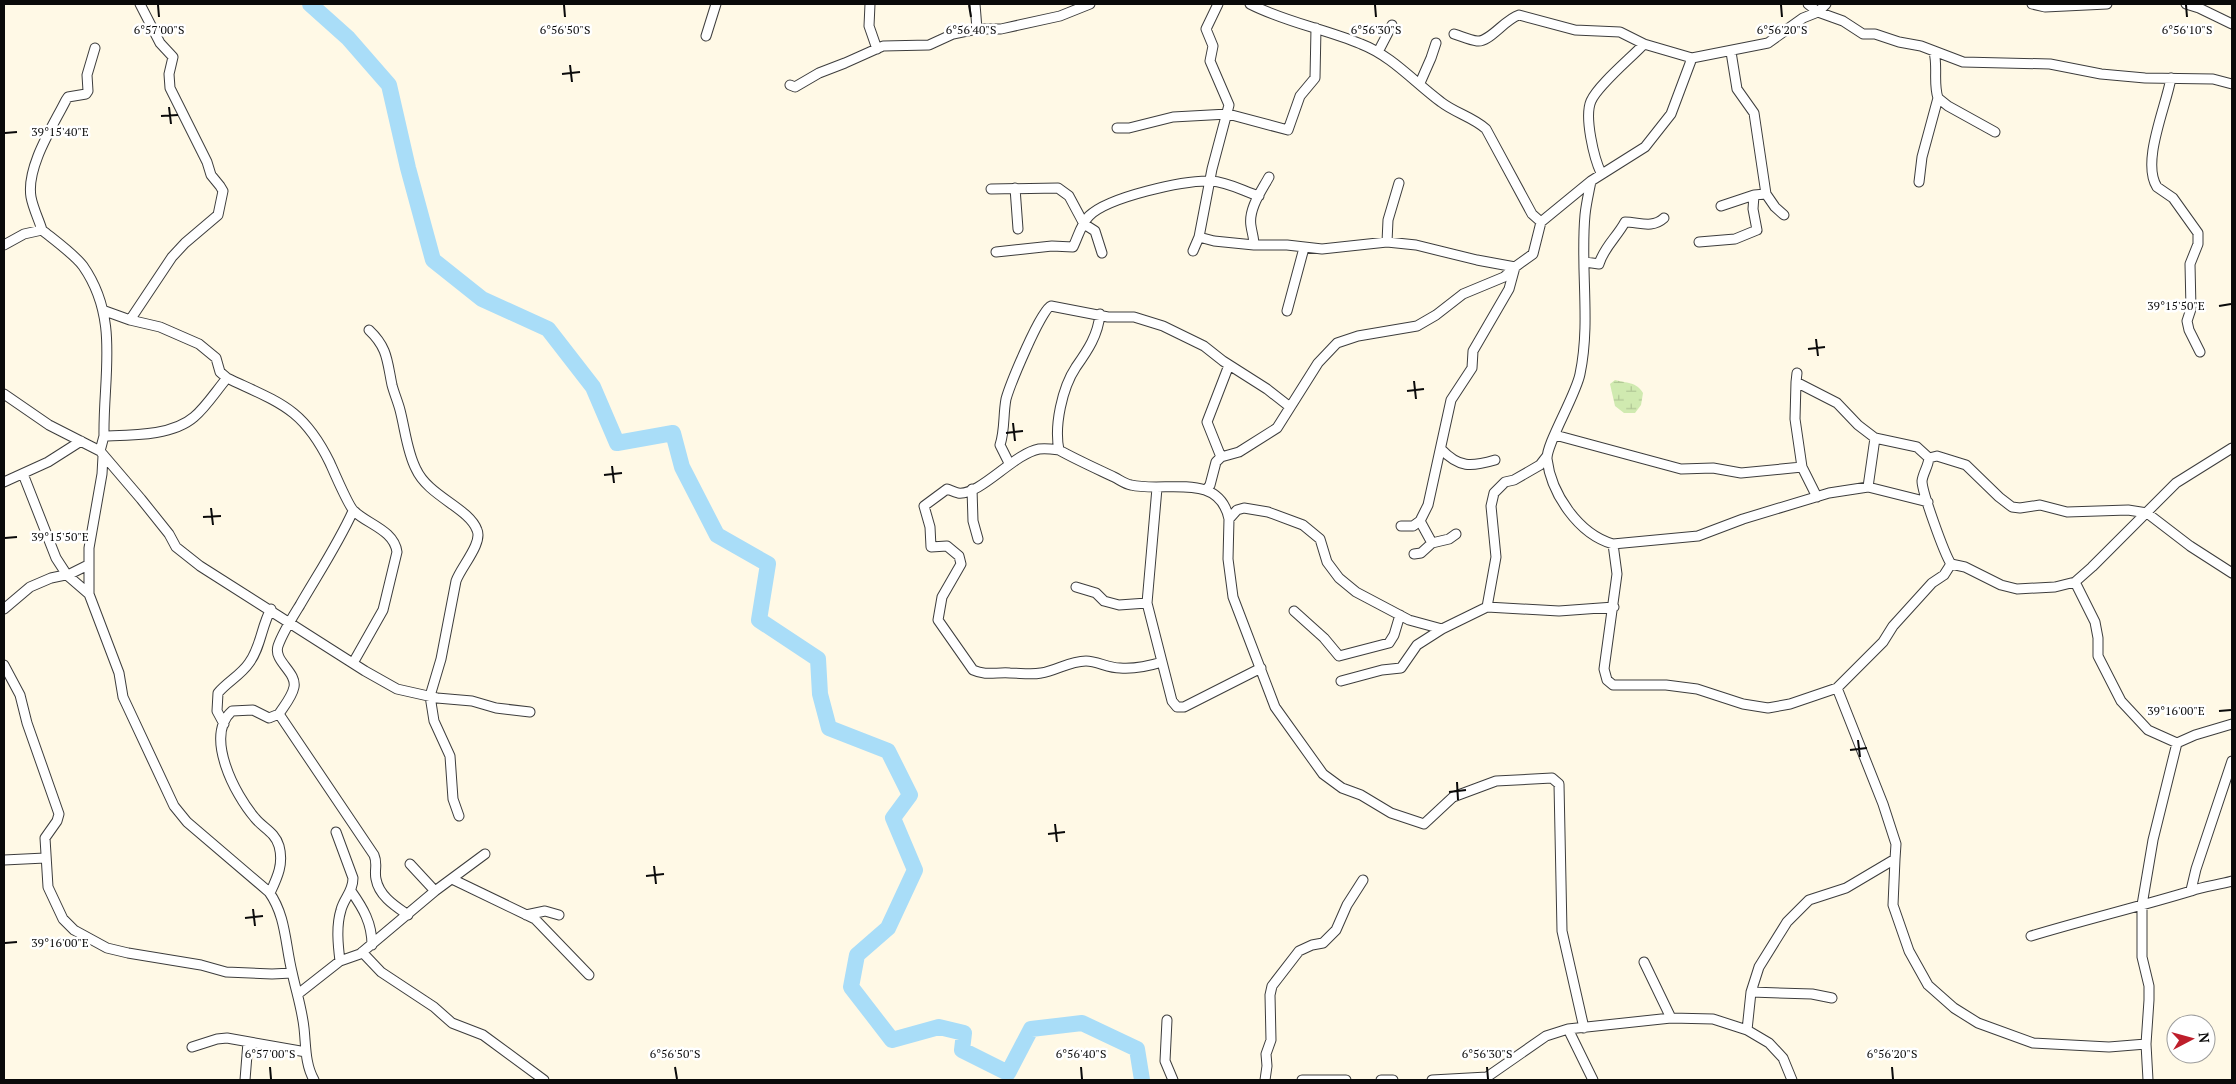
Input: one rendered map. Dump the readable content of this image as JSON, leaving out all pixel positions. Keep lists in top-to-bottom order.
{
  "north": "right",
  "coordinates": [
    "6°57'00\"S",
    "6°56'50\"S",
    "6°56'40\"S",
    "6°56'30\"S",
    "6°56'20\"S",
    "6°56'10\"S",
    "39°15'40\"E",
    "39°15'50\"E",
    "39°16'00\"E"
  ]
}
